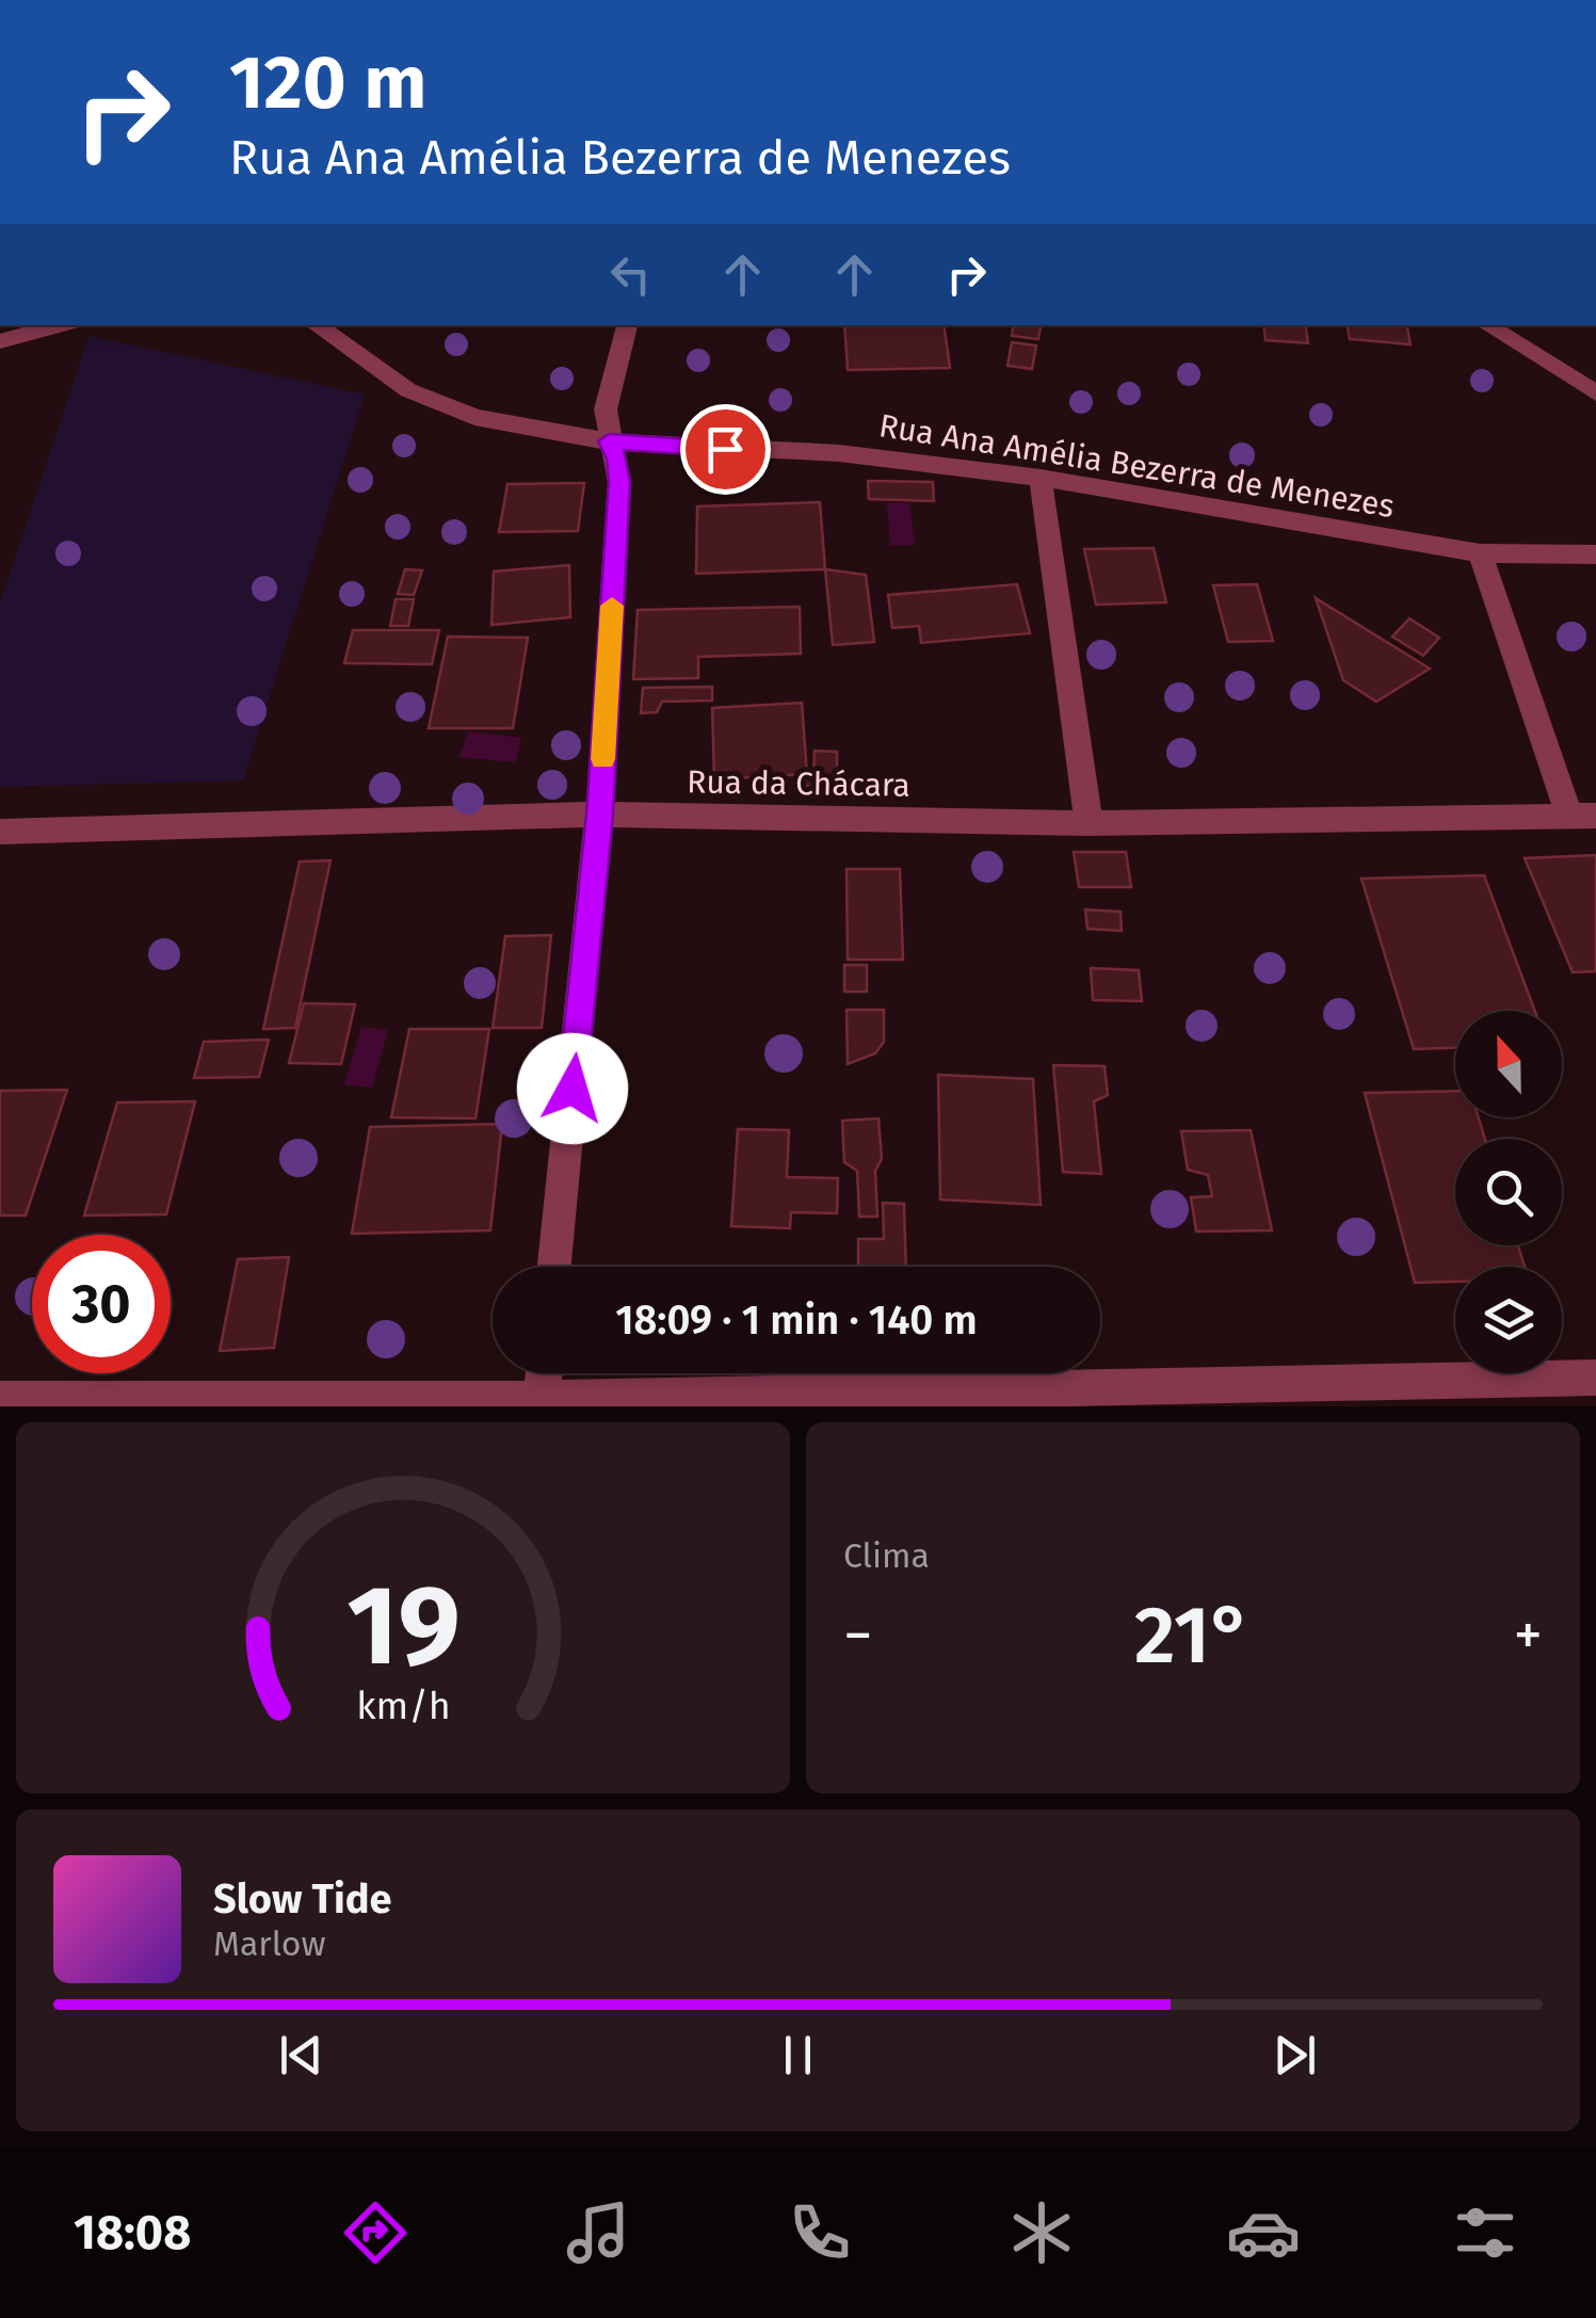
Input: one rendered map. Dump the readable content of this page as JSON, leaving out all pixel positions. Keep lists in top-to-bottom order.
{
  "streets": {
    "street": ["Rua Ana Amélia Bezerra de Menezes", "Rua da Chácara"]
  },
  "north": "top",
  "page": {
    "turn": ["120 m", "Rua Ana Amélia Bezerra de Menezes"],
    "limit": "30",
    "trip": "18:09 · 1 min · 140 m",
    "tile": "Clima",
    "heat": ["−", "21°", "+"],
    "song": ["Slow Tide", "Marlow"],
    "tabs": "18:08",
    "gauge": ["19", "km/h"]
  }
}
